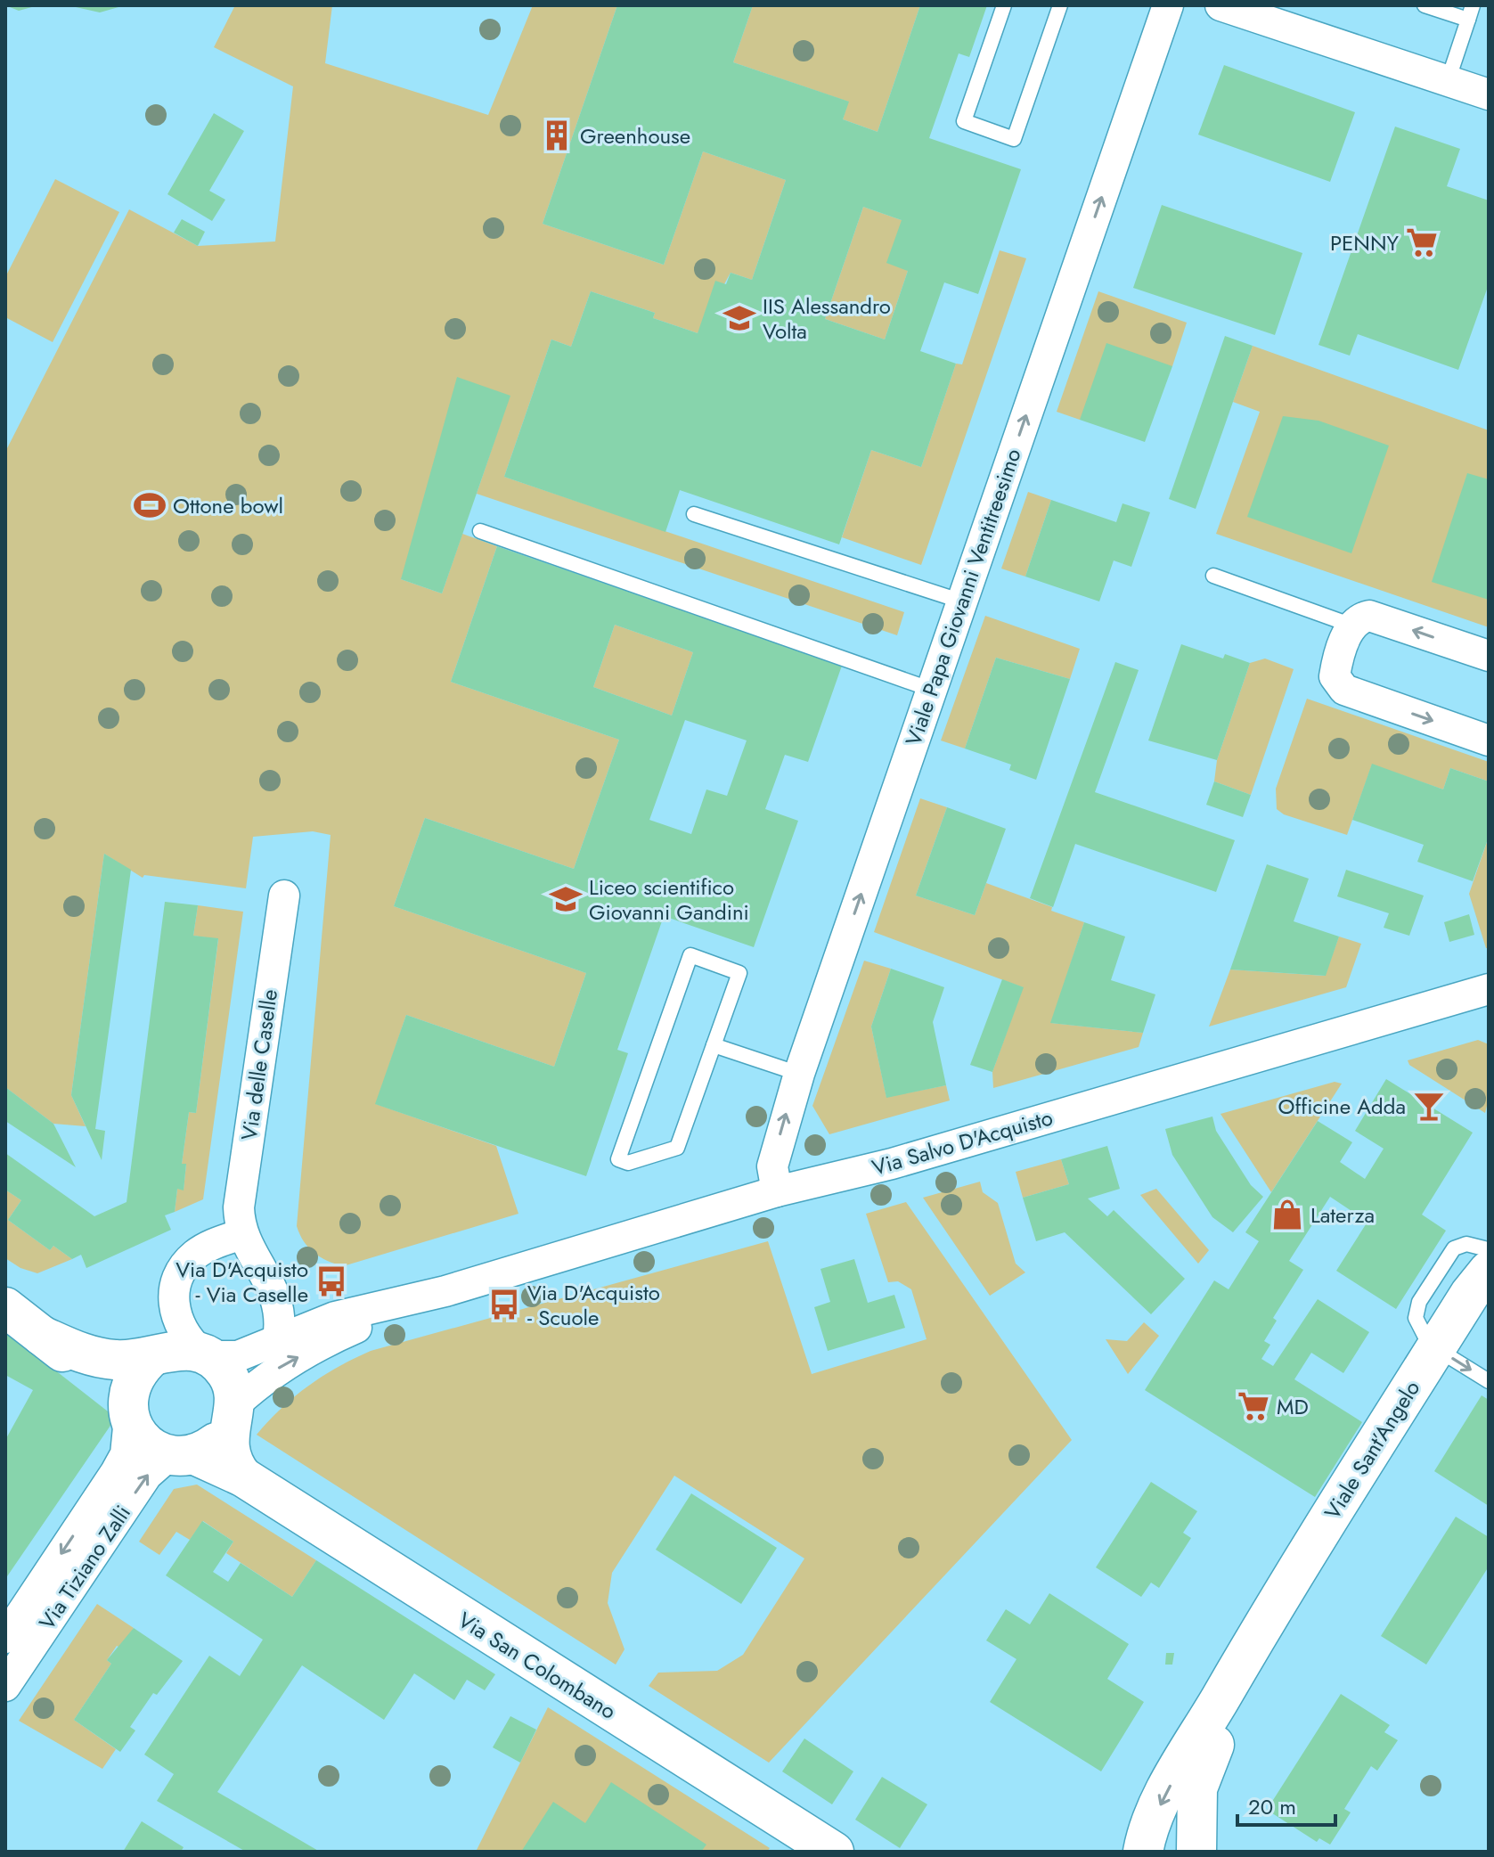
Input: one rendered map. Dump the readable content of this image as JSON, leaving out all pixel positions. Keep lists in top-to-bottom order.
{
  "streets": {
    "street": [
      "Viale Papa Giovanni Ventitreesimo",
      "Via delle Caselle",
      "Via Salvo D'Acquisto",
      "Viale Sant’Angelo",
      "Via Tiziano Zalli",
      "Via San Colombano"
    ]
  },
  "crossings": [
    ["Viale Papa Giovanni Ventitreesimo", "Via Salvo D'Acquisto"],
    ["Via delle Caselle", "Via Salvo D'Acquisto"],
    ["Via delle Caselle", "Via San Colombano"],
    ["Via Salvo D'Acquisto", "Via Tiziano Zalli"],
    ["Via Salvo D'Acquisto", "Via San Colombano"],
    ["Via Tiziano Zalli", "Via San Colombano"]
  ],
  "one_way": ["Viale Papa Giovanni Ventitreesimo"],
  "places": {
    "building": ["Greenhouse"],
    "supermarket": ["PENNY", "MD"],
    "school or university": ["IIS Alessandro Volta", "Liceo scientifico Giovanni Gandini"],
    "sports": ["Ottone bowl"],
    "bar": ["Officine Adda"],
    "shop": ["Laterza"],
    "bus stop": ["Via D'Acquisto - Via Caselle", "Via D'Acquisto - Scuole"]
  },
  "scale_bar": "20 m"
}
